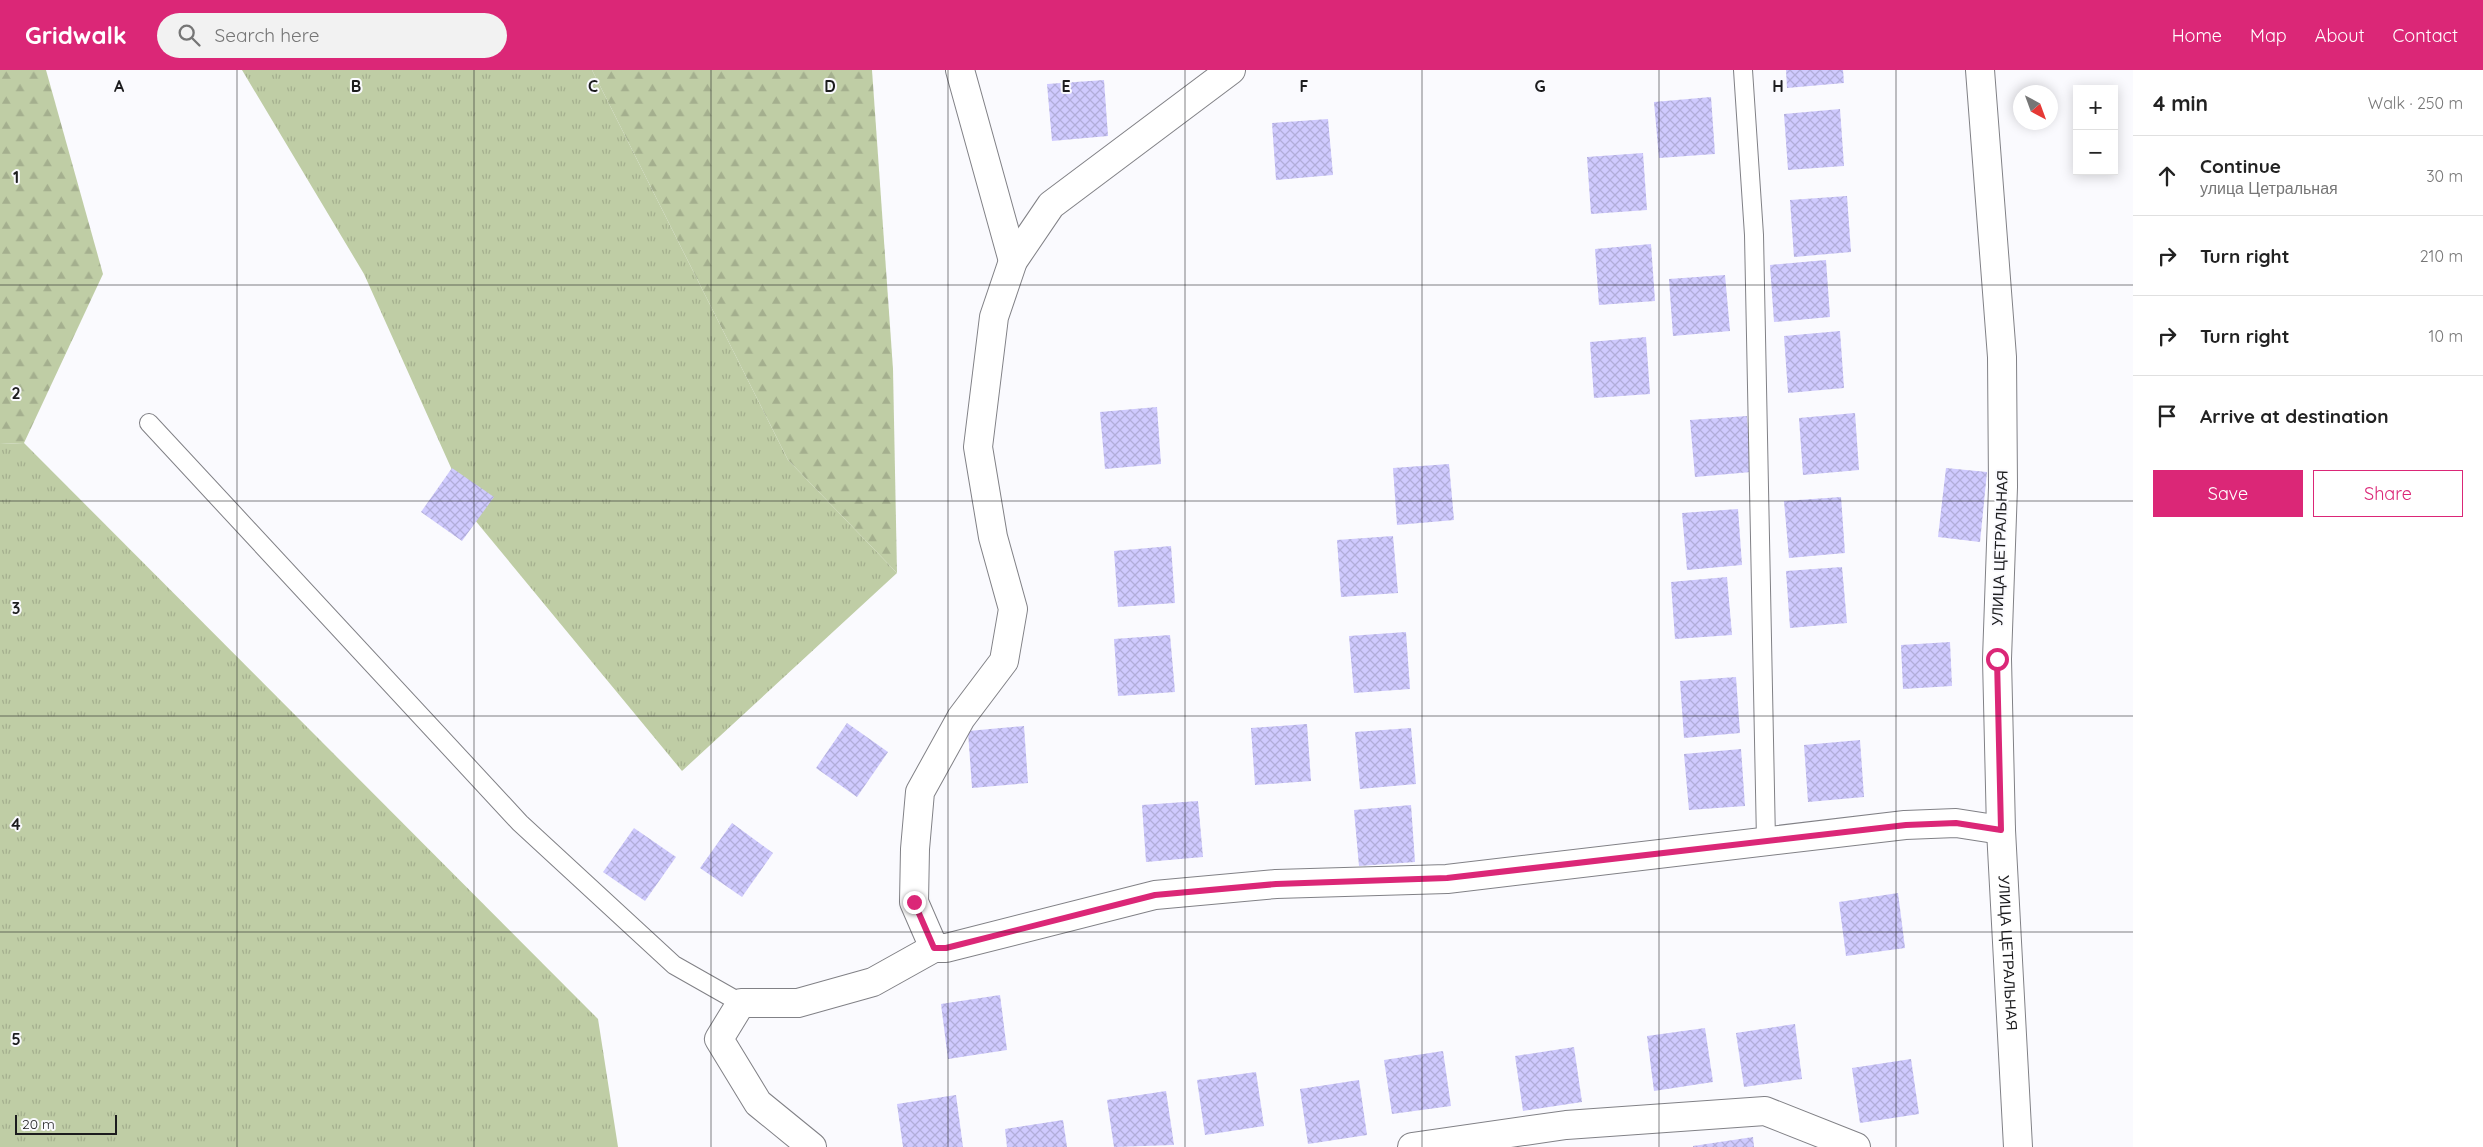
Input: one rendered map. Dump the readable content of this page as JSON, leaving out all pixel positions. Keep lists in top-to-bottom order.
{
  "streets": {
    "street": ["УЛИЦА ЦЕТРАЛЬНАЯ"]
  },
  "scale_bar": "20 m",
  "north": "bottom right",
  "page": {
    "header": "Gridwalk",
    "search": "Search here",
    "nav": [
      "Home",
      "Map",
      "About",
      "Contact"
    ],
    "heading": ["4 min", "Walk · 250 m"],
    "map_buttons": ["+", "−"],
    "list": [
      ["Continue", "улица Цетральная", "30 m"],
      ["Turn right", "210 m"],
      ["Turn right", "10 m"],
      "Arrive at destination"
    ],
    "buttons": ["Save", "Share"],
    "scale": "20 m"
  },
  "grid": {
    "columns": [
      "A",
      "B",
      "C",
      "D",
      "E",
      "F",
      "G",
      "H"
    ],
    "rows": [
      "1",
      "2",
      "3",
      "4",
      "5"
    ]
  }
}
